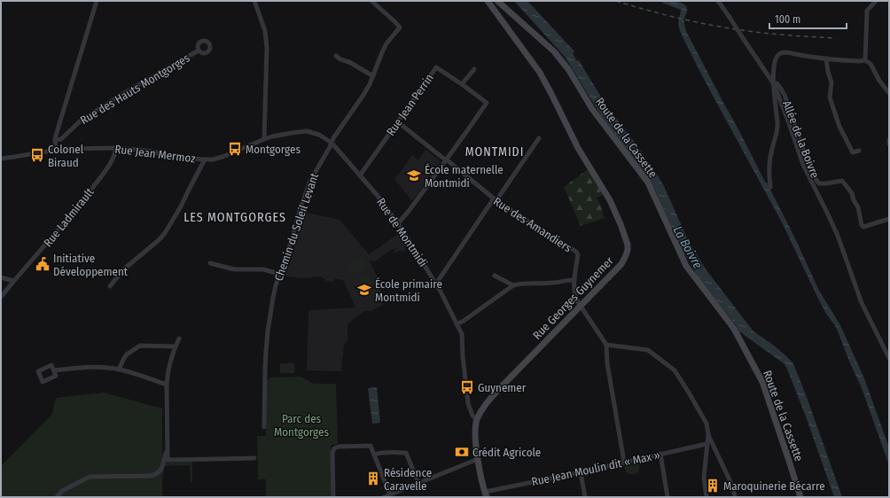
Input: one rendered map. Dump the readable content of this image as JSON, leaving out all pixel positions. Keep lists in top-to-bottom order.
{
  "streets": {
    "street": [
      "Rue des Hauts Montgorges",
      "Rue Jean Perrin",
      "Route de la Cassette",
      "Allée de la Boivre",
      "Rue Jean Mermoz",
      "Rue Ladmirault",
      "Rue des Amandiers",
      "Chemin du Soleil Levant",
      "Rue de Montmidi",
      "Rue Georges Guynemer",
      "Rue Jean Moulin dit « Max »"
    ]
  },
  "crossings": [
    ["Rue Jean Perrin", "Rue des Amandiers"],
    ["Rue Jean Perrin", "Rue de Montmidi"],
    ["Rue Jean Mermoz", "Rue Ladmirault"],
    ["Rue Jean Mermoz", "Rue de Montmidi"],
    ["Rue des Amandiers", "Rue Georges Guynemer"],
    ["Chemin du Soleil Levant", "Rue de Montmidi"],
    ["Rue de Montmidi", "Rue Georges Guynemer"],
    ["Rue Georges Guynemer", "Rue Jean Moulin dit « Max »"]
  ],
  "districts": ["MONTMIDI", "LES MONTGORGES"],
  "water": ["La Boivre"],
  "parks": ["Parc des Montgorges"],
  "places": {
    "bus stop": ["Montgorges", "Colonel Biraud", "Guynemer"],
    "school or university": ["École maternelle Montmidi", "École primaire Montmidi"],
    "public building": ["Initiative Développement"],
    "bank": ["Crédit Agricole"],
    "building": ["Résidence Caravelle", "Maroquinerie Bécarre"]
  },
  "scale_bar": "100 m"
}
